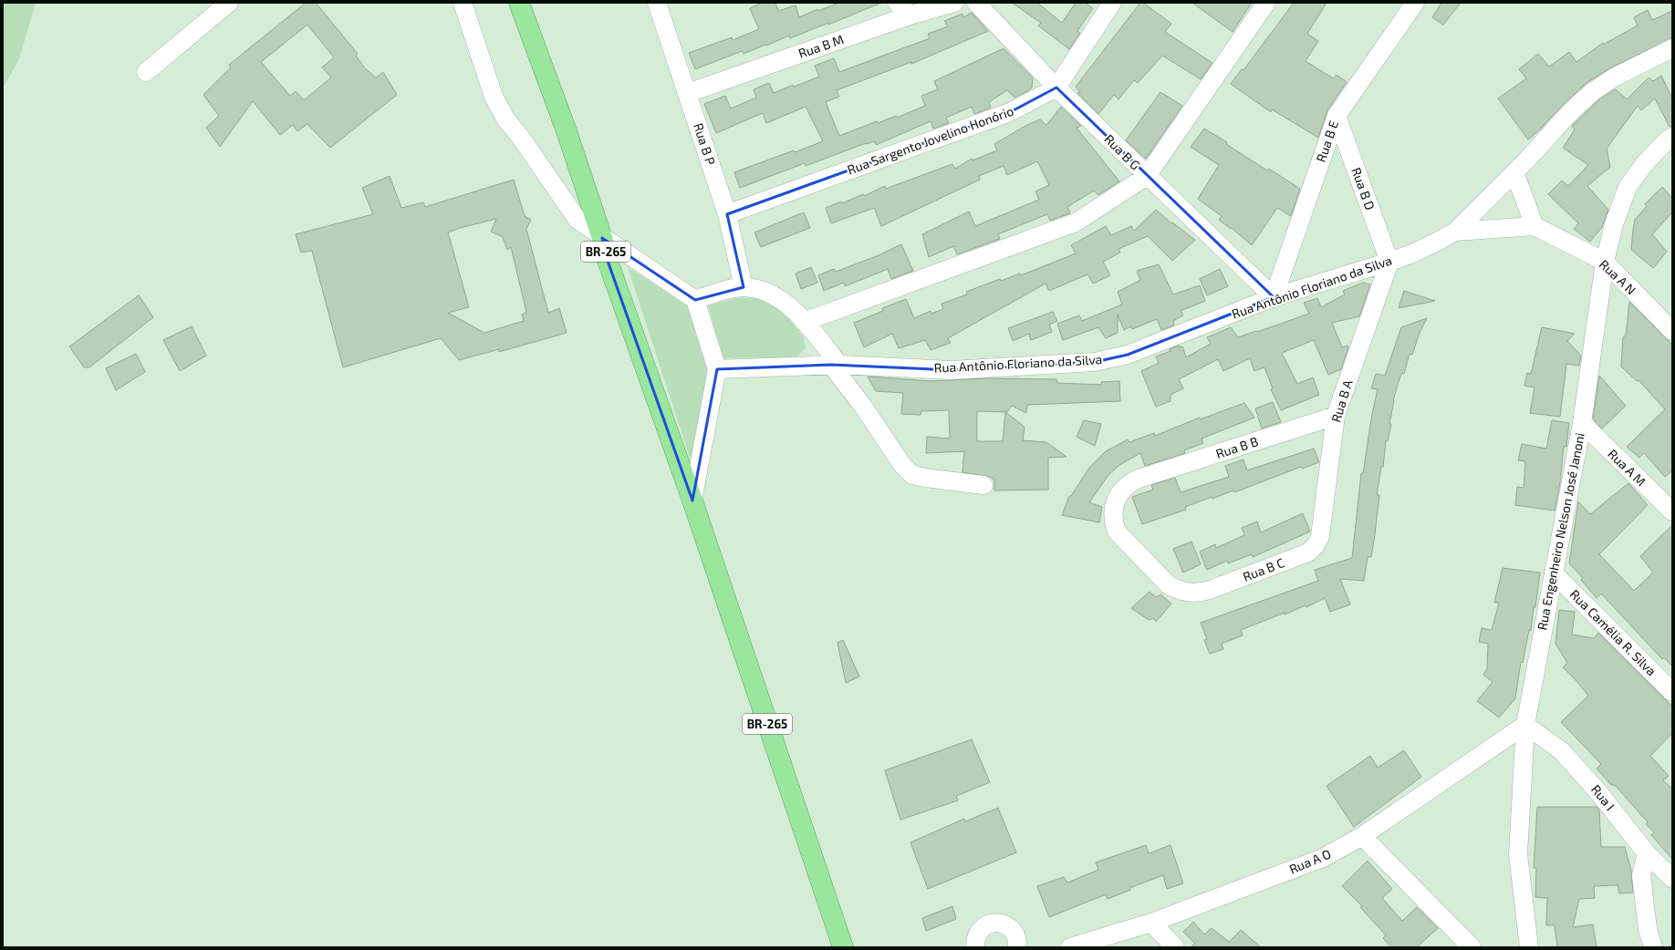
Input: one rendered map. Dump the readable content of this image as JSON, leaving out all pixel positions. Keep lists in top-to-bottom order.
{
  "streets": {
    "highway": ["BR-265"],
    "street": [
      "Rua B M",
      "Rua Sargento Jovelino Honório",
      "Rua B E",
      "Rua B P",
      "Rua B G",
      "Rua B D",
      "Rua A N",
      "Rua Antônio Floriano da Silva",
      "Rua B A",
      "Rua B B",
      "Rua A M",
      "Rua Engenheiro Nelson José Janoni",
      "Rua B C",
      "Rua Camélia R. Silva",
      "Rua I",
      "Rua A O"
    ]
  },
  "crossings": [
    ["Rua B M", "Rua B P"],
    ["Rua Sargento Jovelino Honório", "Rua B P"],
    ["Rua Sargento Jovelino Honório", "Rua B G"],
    ["Rua B E", "Rua B G"],
    ["Rua B E", "Rua B D"],
    ["Rua B E", "Rua Antônio Floriano da Silva"],
    ["Rua B G", "Rua Antônio Floriano da Silva"],
    ["Rua B D", "Rua Antônio Floriano da Silva"],
    ["Rua B D", "Rua B A"],
    ["Rua A N", "Rua Engenheiro Nelson José Janoni"],
    ["Rua Antônio Floriano da Silva", "Rua B A"],
    ["Rua B A", "Rua B B"],
    ["Rua B A", "Rua B C"],
    ["Rua B B", "Rua B C"],
    ["Rua A M", "Rua Engenheiro Nelson José Janoni"],
    ["Rua Engenheiro Nelson José Janoni", "Rua Camélia R. Silva"],
    ["Rua Engenheiro Nelson José Janoni", "Rua I"],
    ["Rua Engenheiro Nelson José Janoni", "Rua A O"],
    ["Rua I", "Rua A O"]
  ]
}
